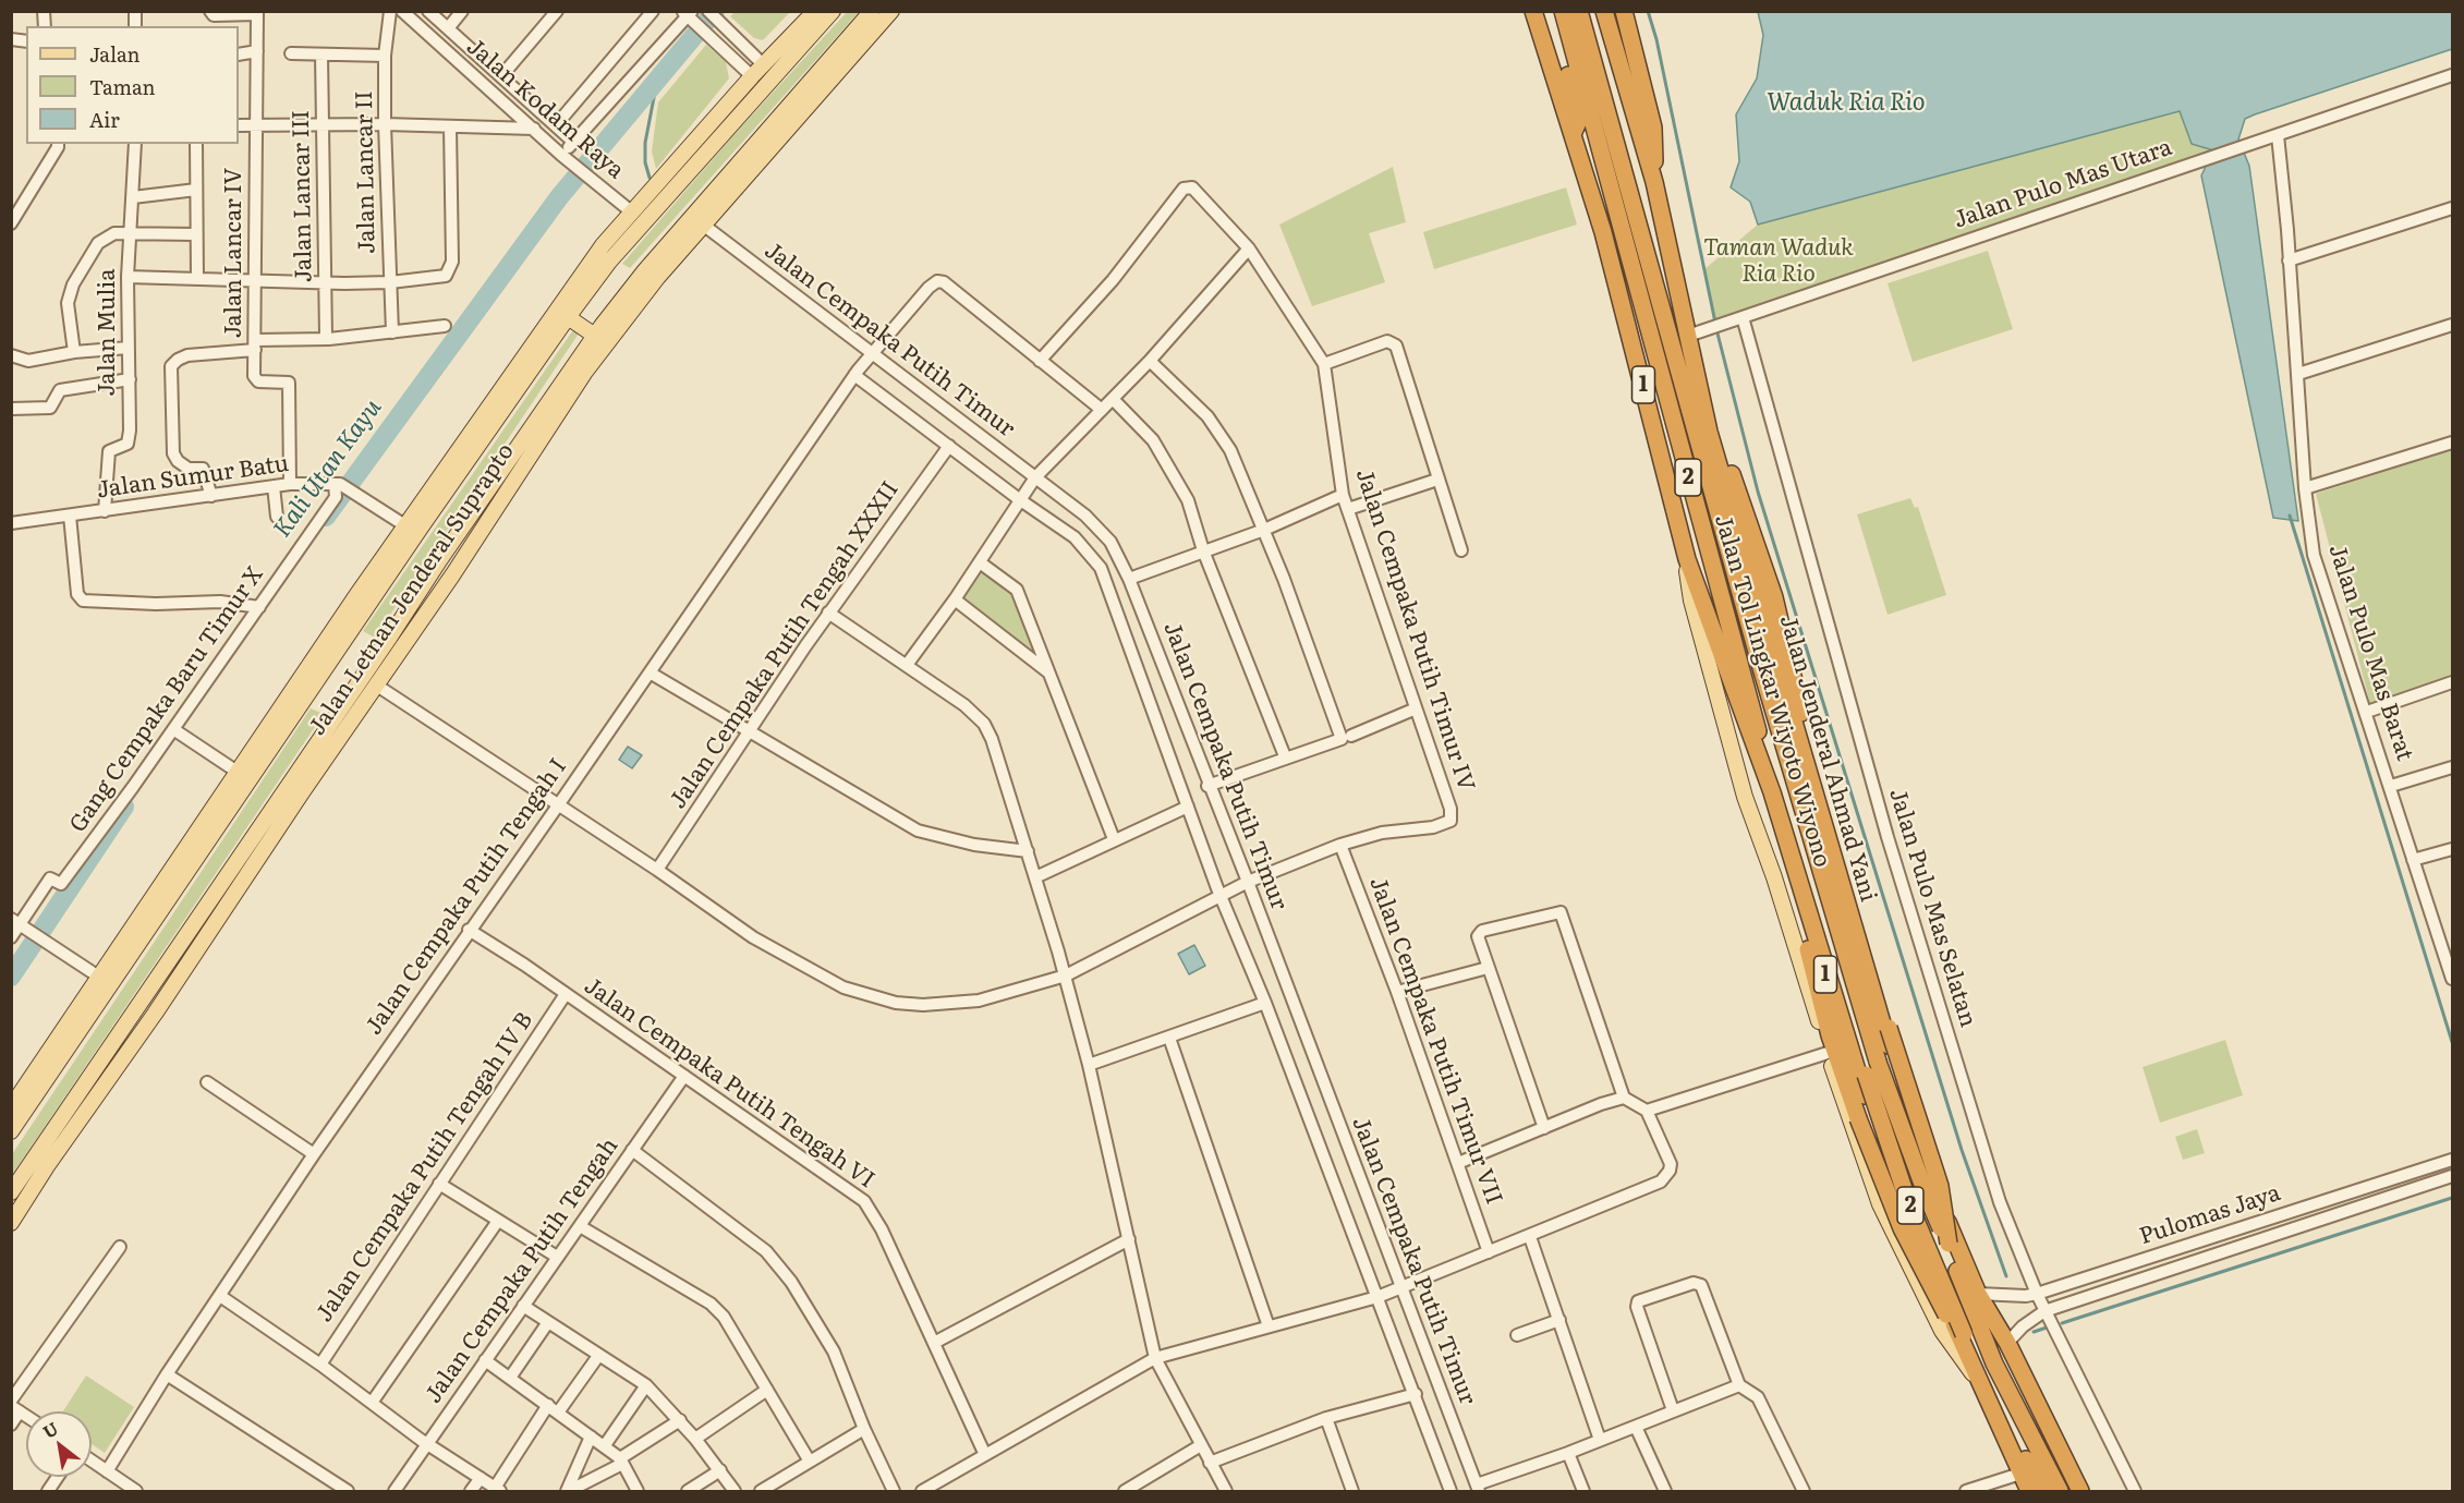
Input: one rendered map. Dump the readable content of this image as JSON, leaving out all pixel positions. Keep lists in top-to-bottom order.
{
  "streets": {
    "highway": [
      "1",
      "2",
      "Jalan Tol Lingkar Wiyoto Wiyono",
      "Jalan Jenderal Ahmad Yani"
    ],
    "main road": ["Jalan Letnan Jenderal Suprapto"],
    "street": [
      "Jalan Kodam Raya",
      "Jalan Lancar II",
      "Jalan Pulo Mas Utara",
      "Jalan Lancar III",
      "Jalan Lancar IV",
      "Jalan Mulia",
      "Jalan Cempaka Putih Timur",
      "Jalan Sumur Batu",
      "Jalan Cempaka Putih Timur IV",
      "Jalan Cempaka Putih Tengah XXXII",
      "Jalan Pulo Mas Barat",
      "Gang Cempaka Baru Timur X",
      "Jalan Cempaka Putih Tengah I",
      "Jalan Pulo Mas Selatan",
      "Jalan Cempaka Putih Timur VII",
      "Jalan Cempaka Putih Tengah VI",
      "Jalan Cempaka Putih Tengah IV B",
      "Pulomas Jaya",
      "Jalan Cempaka Putih Tengah"
    ]
  },
  "crossings": [
    ["Jalan Kodam Raya", "Jalan Letnan Jenderal Suprapto"],
    ["Jalan Pulo Mas Utara", "Jalan Pulo Mas Barat"],
    ["Jalan Pulo Mas Utara", "Jalan Jenderal Ahmad Yani"],
    ["Jalan Pulo Mas Utara", "Jalan Pulo Mas Selatan"],
    ["Jalan Lancar IV", "Jalan Sumur Batu"],
    ["Jalan Mulia", "Jalan Sumur Batu"],
    ["Jalan Cempaka Putih Timur", "Jalan Letnan Jenderal Suprapto"],
    ["Jalan Cempaka Putih Timur", "Jalan Cempaka Putih Tengah I"],
    ["Jalan Sumur Batu", "Gang Cempaka Baru Timur X"],
    ["2", "Jalan Tol Lingkar Wiyoto Wiyono"],
    ["Jalan Cempaka Putih Timur IV", "Jalan Cempaka Putih Tengah I"],
    ["Jalan Cempaka Putih Timur IV", "Jalan Cempaka Putih Timur VII"],
    ["Jalan Jenderal Ahmad Yani", "Pulomas Jaya"],
    ["Jalan Cempaka Putih Tengah I", "Jalan Cempaka Putih Tengah VI"],
    ["Jalan Pulo Mas Selatan", "Pulomas Jaya"],
    ["Jalan Cempaka Putih Tengah VI", "Jalan Cempaka Putih Tengah IV B"],
    ["Jalan Cempaka Putih Tengah VI", "Jalan Cempaka Putih Tengah"]
  ],
  "water": ["Waduk Ria Rio", "Kali Utan Kayu"],
  "parks": ["Taman Waduk Ria Rio"],
  "legend": ["Jalan", "Taman", "Air"],
  "north": "top left"
}
